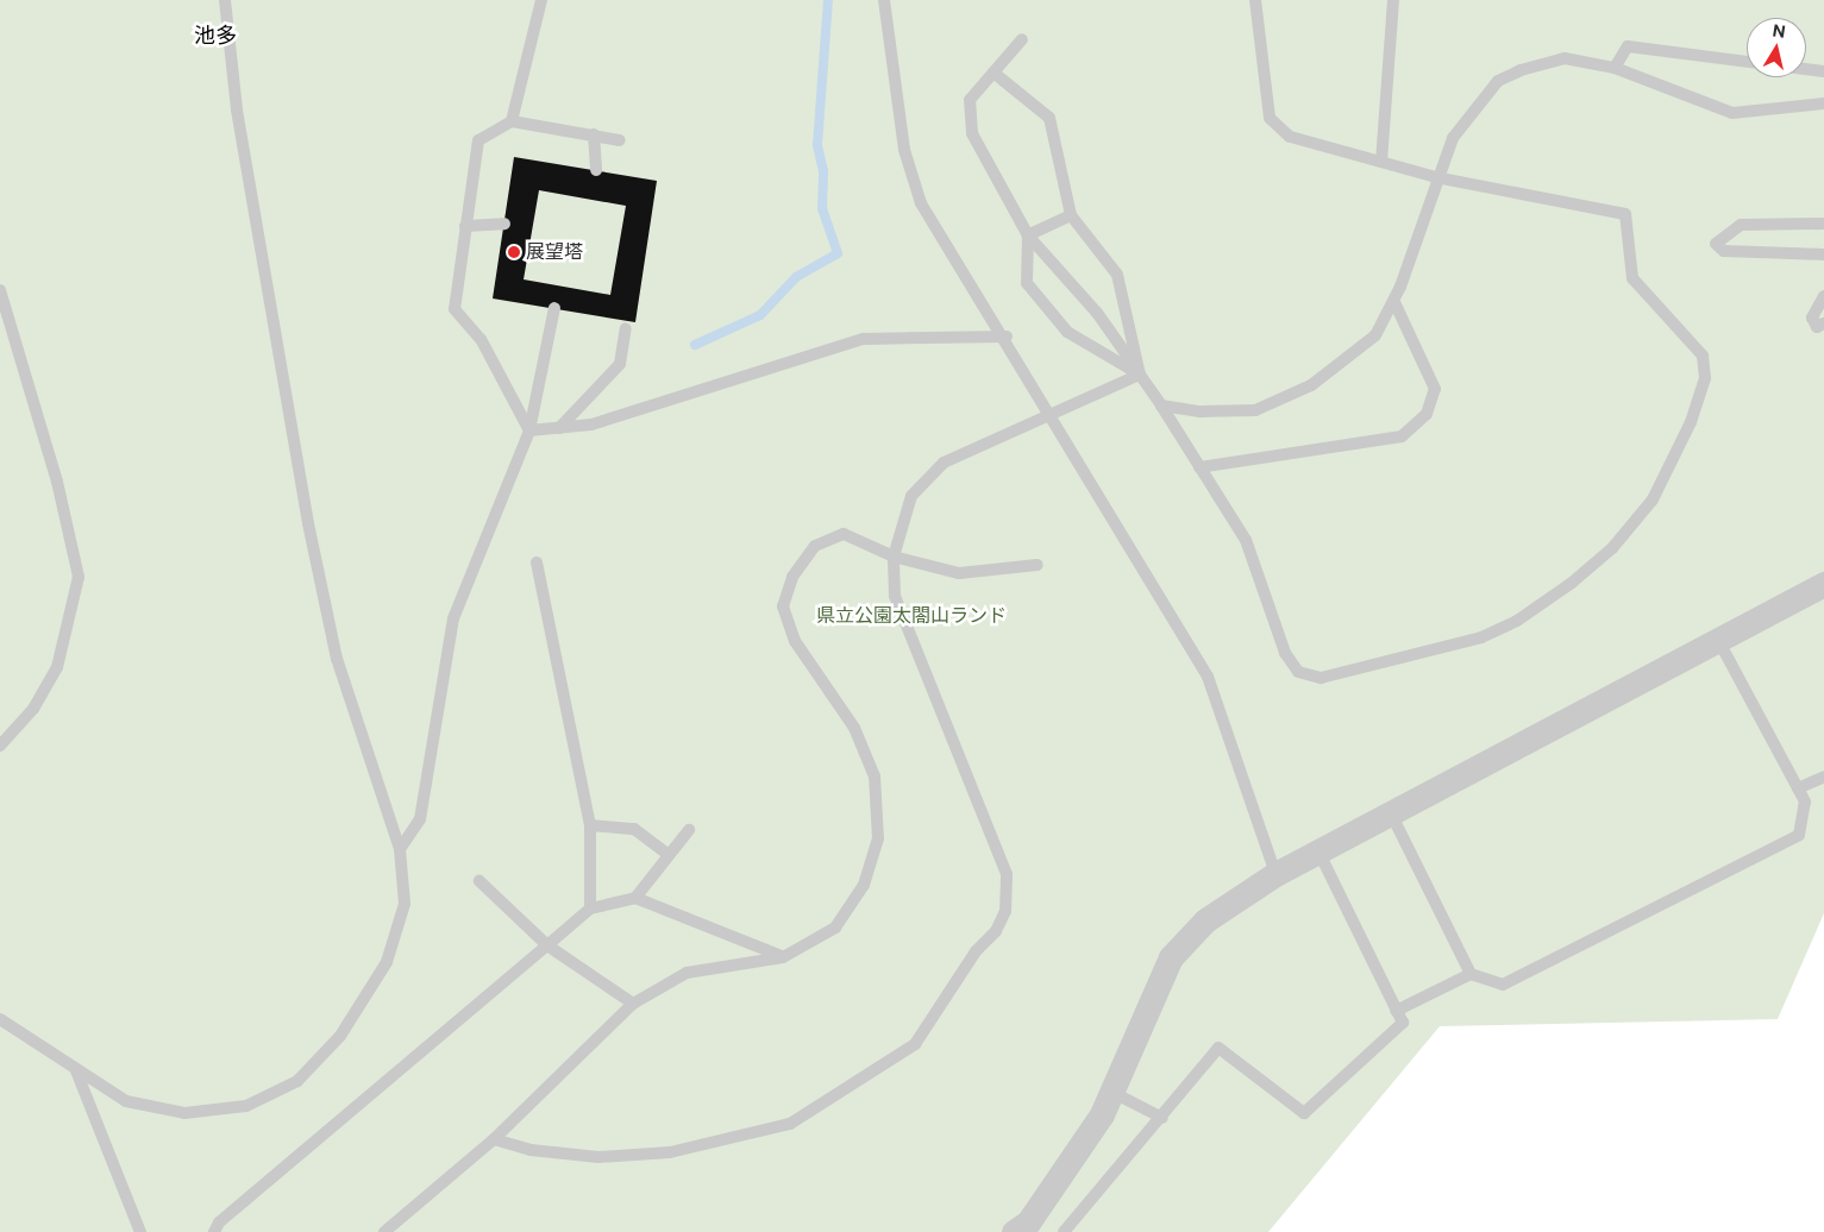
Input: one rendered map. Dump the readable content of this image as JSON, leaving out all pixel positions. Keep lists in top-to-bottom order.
{
  "districts": ["池多"],
  "parks": ["県立公園太閤山ランド"],
  "places": ["展望塔"],
  "north": "top"
}
